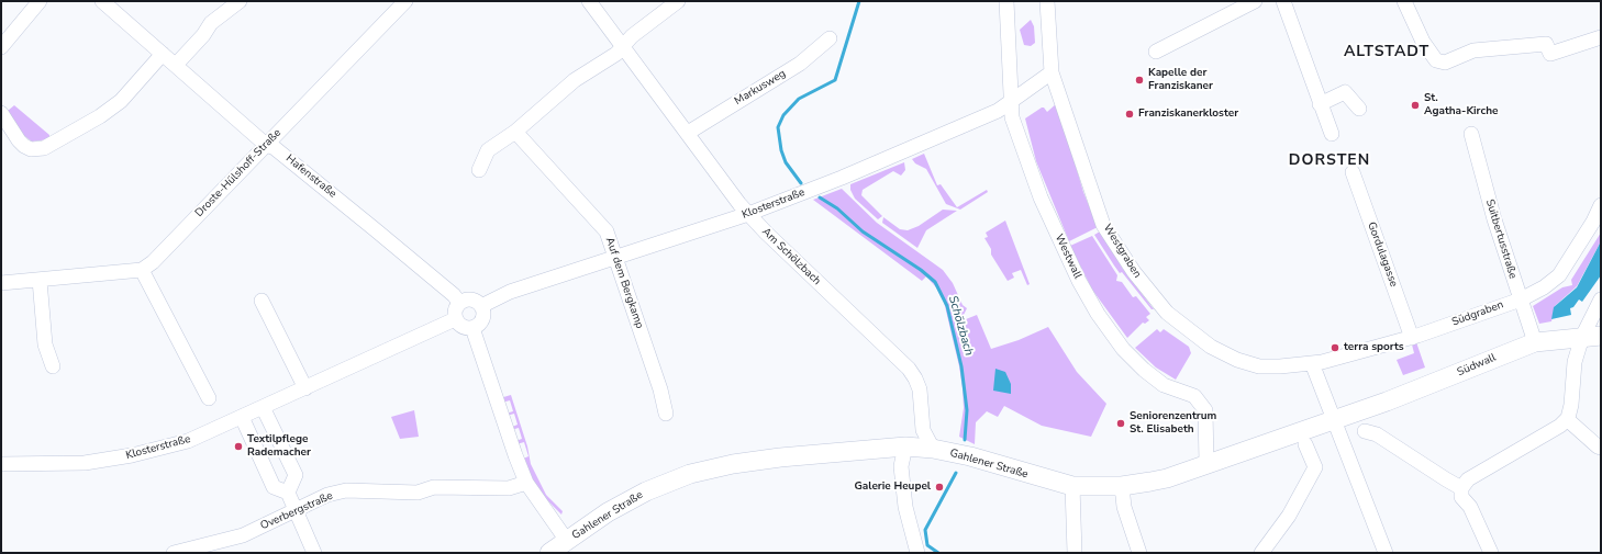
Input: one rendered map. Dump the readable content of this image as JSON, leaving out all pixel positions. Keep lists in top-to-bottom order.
{
  "streets": {
    "main road": ["Südwall", "Gahlener Straße"],
    "street": [
      "Markusweg",
      "Droste-Hülshoff-Straße",
      "Hafenstraße",
      "Klosterstraße",
      "Suitbertusstraße",
      "Westgraben",
      "Gordulagasse",
      "Am Schölzbach",
      "Westwall",
      "Auf dem Bergkamp",
      "Südgraben",
      "Overbergstraße"
    ]
  },
  "crossings": [
    ["Markusweg", "Am Schölzbach"],
    ["Droste-Hülshoff-Straße", "Hafenstraße"],
    ["Hafenstraße", "Klosterstraße"],
    ["Klosterstraße", "Westgraben"],
    ["Klosterstraße", "Am Schölzbach"],
    ["Klosterstraße", "Westwall"],
    ["Klosterstraße", "Auf dem Bergkamp"],
    ["Suitbertusstraße", "Südgraben"],
    ["Suitbertusstraße", "Südwall"],
    ["Westgraben", "Südgraben"],
    ["Gordulagasse", "Südgraben"],
    ["Am Schölzbach", "Gahlener Straße"],
    ["Westwall", "Gahlener Straße"],
    ["Südwall", "Gahlener Straße"]
  ],
  "districts": ["ALTSTADT", "DORSTEN"],
  "water": ["Schölzbach"],
  "places": [
    "Kapelle der Franziskaner",
    "St. Agatha-Kirche",
    "Franziskanerkloster",
    "terra sports",
    "Seniorenzentrum St. Elisabeth",
    "Textilpflege Rademacher",
    "Galerie Heupel"
  ]
}
